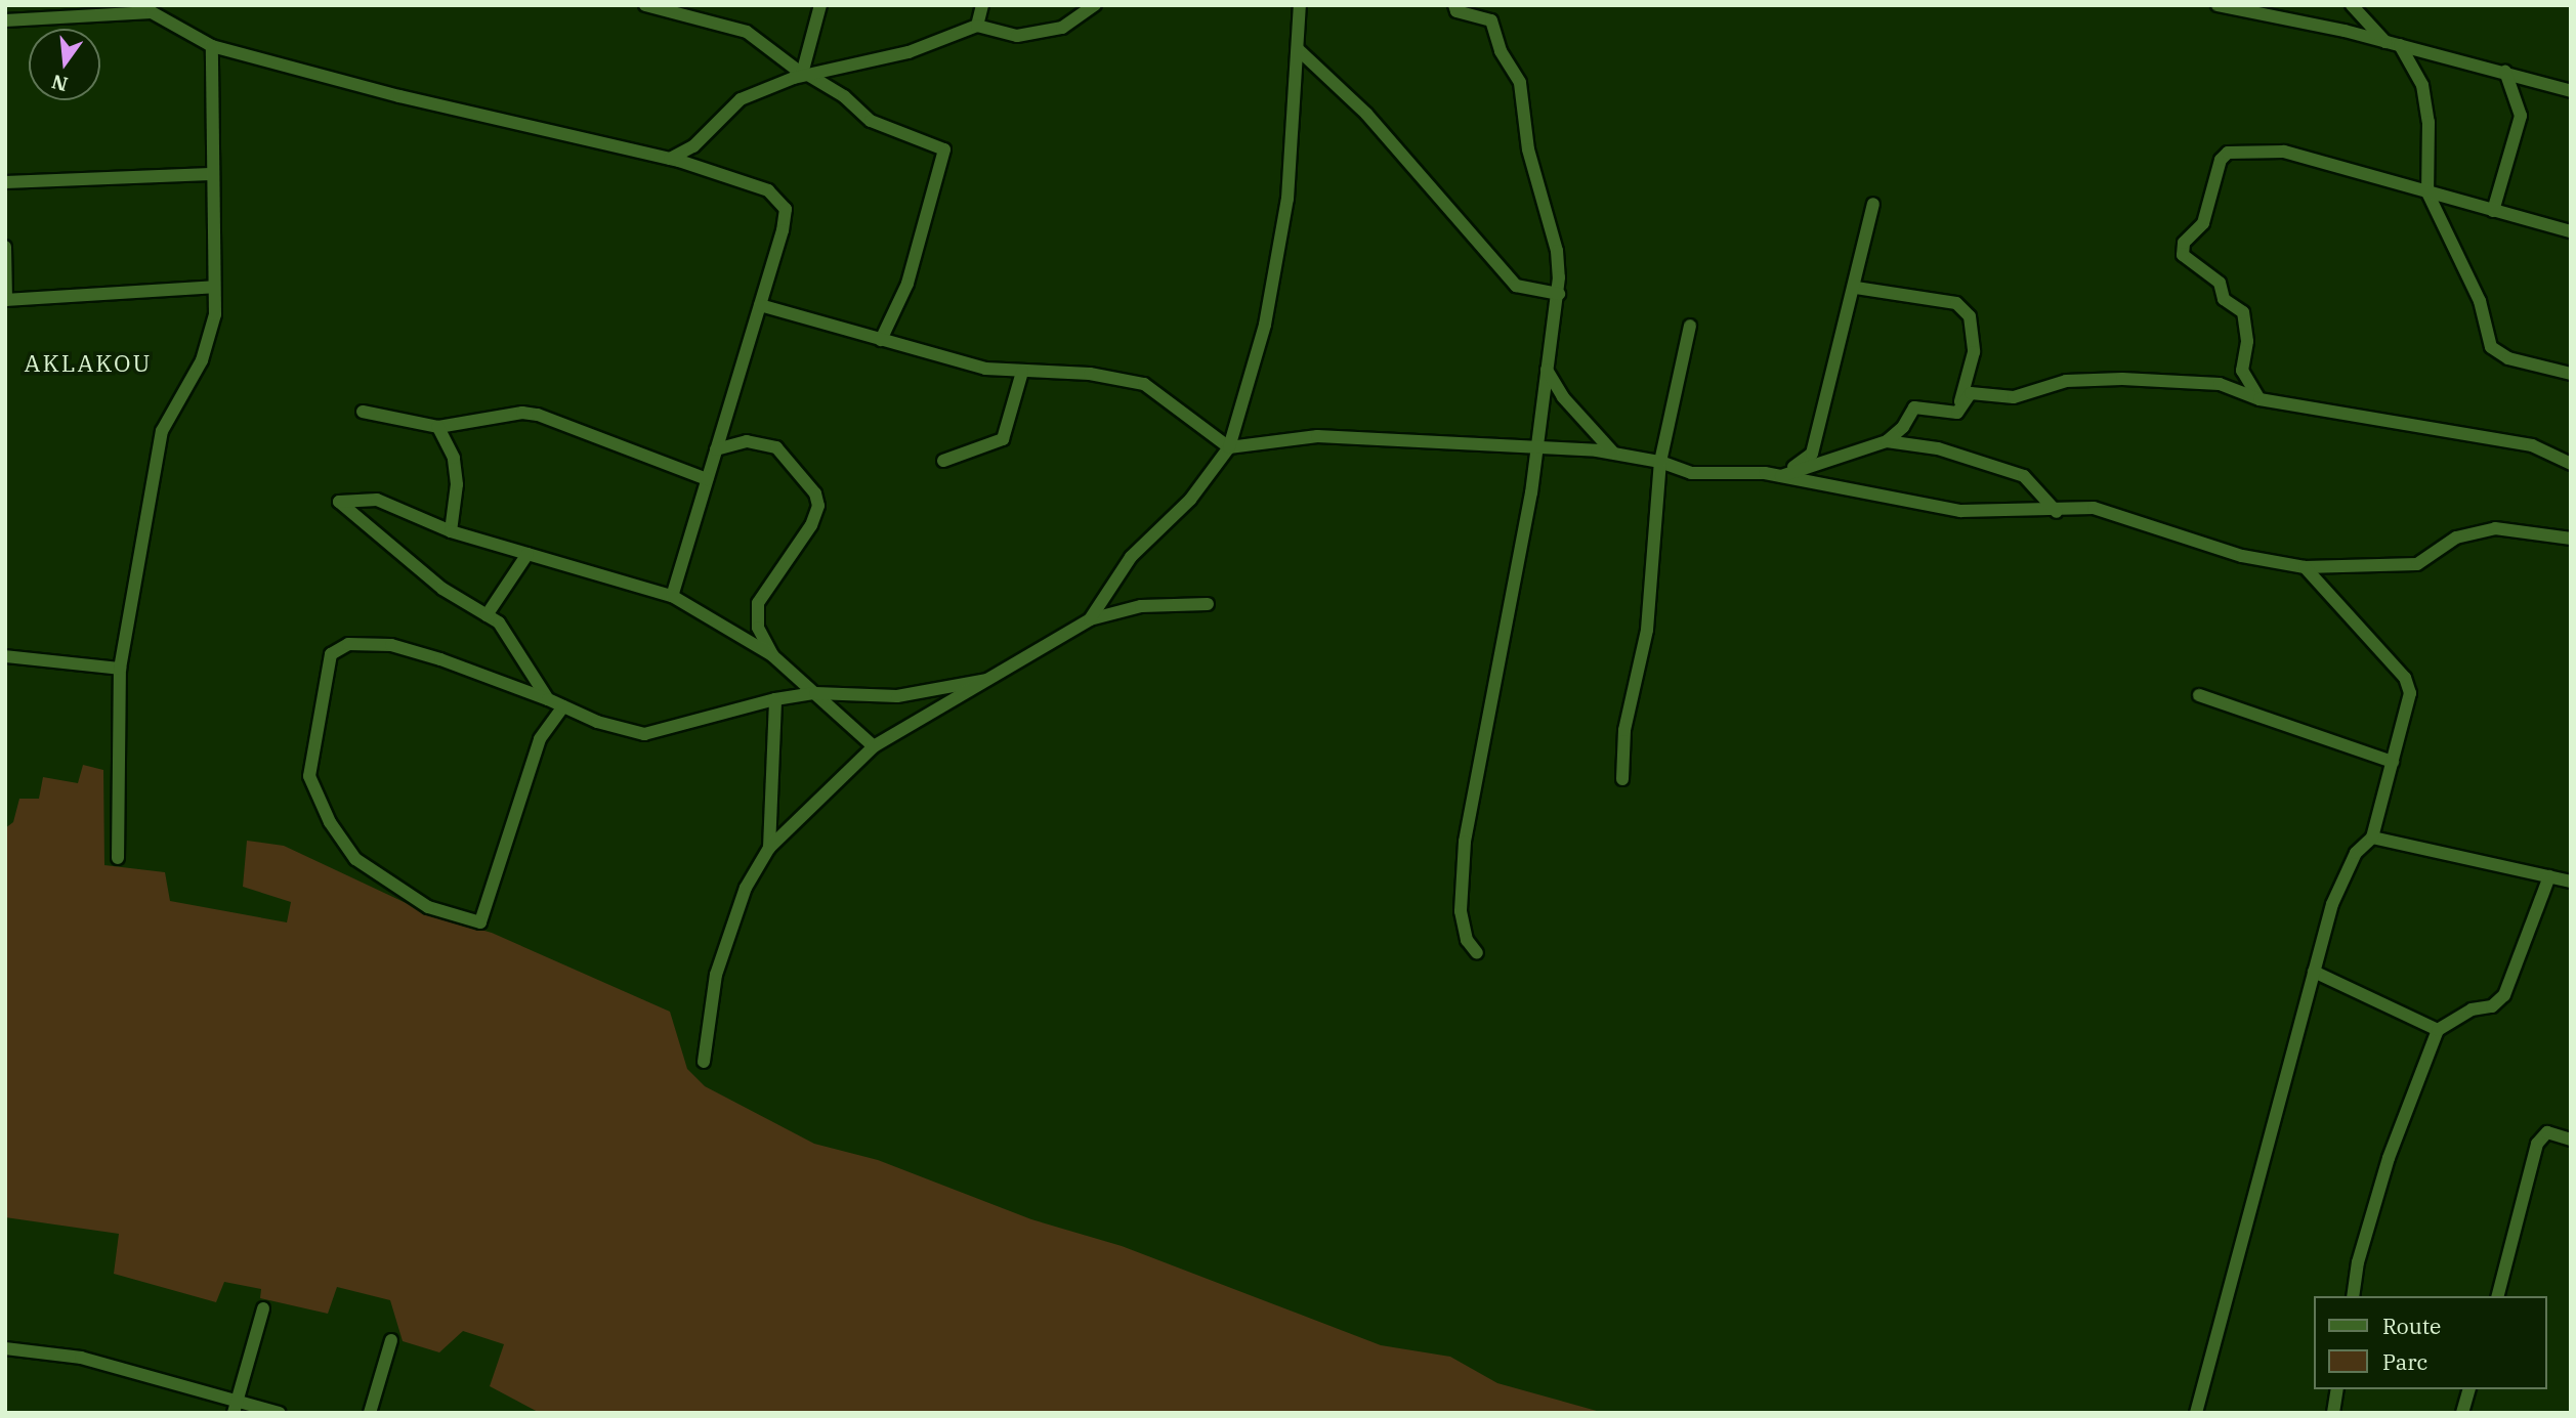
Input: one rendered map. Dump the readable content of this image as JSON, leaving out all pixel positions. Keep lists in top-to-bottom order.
{
  "districts": ["AKLAKOU"],
  "legend": ["Route", "Parc"],
  "north": "bottom"
}
